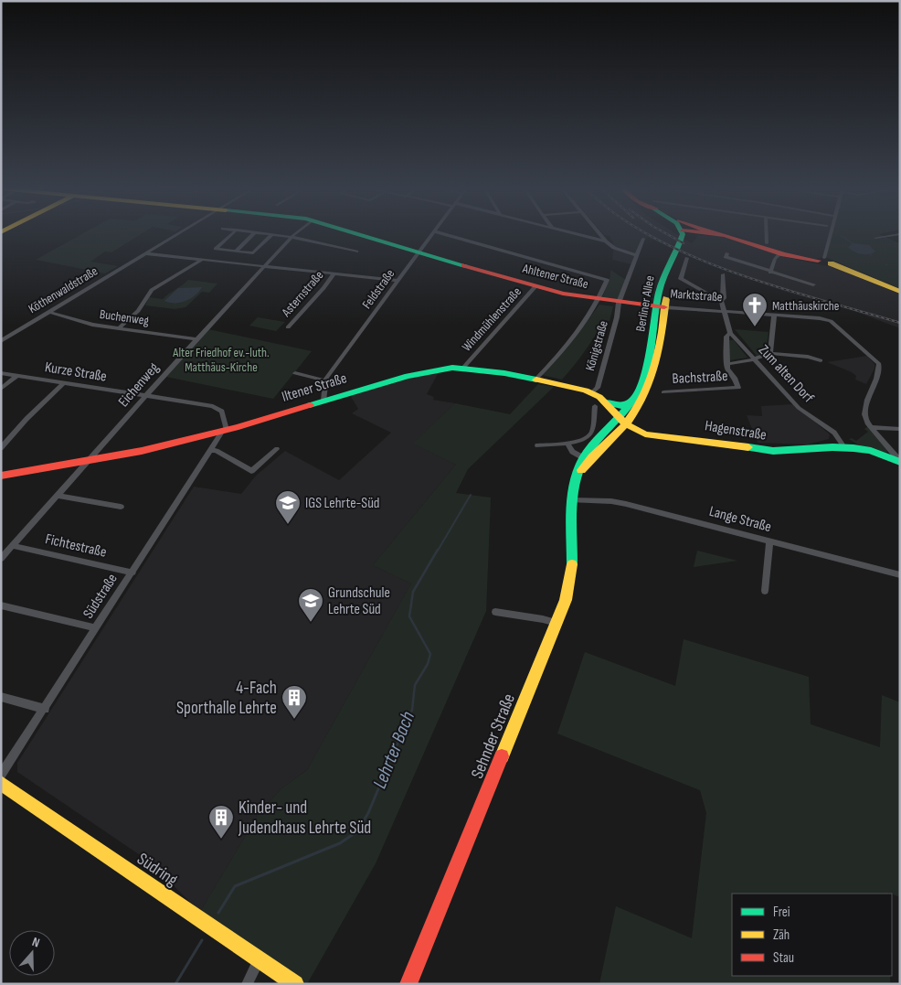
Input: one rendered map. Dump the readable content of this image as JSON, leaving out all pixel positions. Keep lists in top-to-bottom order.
{
  "streets": {
    "main road": [
      "Ahltener Straße",
      "Marktstraße",
      "Berliner Allee",
      "Iltener Straße",
      "Hagenstraße",
      "Sehnder Straße",
      "Südring"
    ],
    "street": [
      "Feldstraße",
      "Köthenwaldstraße",
      "Asternstraße",
      "Buchenweg",
      "Windmühlenstraße",
      "Königstraße",
      "Kurze Straße",
      "Zum alten Dorf",
      "Bachstraße",
      "Eichenweg",
      "Lange Straße",
      "Fichtestraße",
      "Südstraße"
    ]
  },
  "crossings": [
    ["Ahltener Straße", "Feldstraße"],
    ["Ahltener Straße", "Marktstraße"],
    ["Ahltener Straße", "Windmühlenstraße"],
    ["Ahltener Straße", "Königstraße"],
    ["Köthenwaldstraße", "Buchenweg"],
    ["Marktstraße", "Berliner Allee"],
    ["Marktstraße", "Königstraße"],
    ["Berliner Allee", "Iltener Straße"],
    ["Berliner Allee", "Hagenstraße"],
    ["Berliner Allee", "Sehnder Straße"],
    ["Buchenweg", "Eichenweg"],
    ["Windmühlenstraße", "Iltener Straße"],
    ["Königstraße", "Iltener Straße"],
    ["Kurze Straße", "Eichenweg"],
    ["Kurze Straße", "Iltener Straße"],
    ["Kurze Straße", "Südstraße"],
    ["Zum alten Dorf", "Hagenstraße"],
    ["Eichenweg", "Iltener Straße"],
    ["Eichenweg", "Fichtestraße"],
    ["Iltener Straße", "Hagenstraße"],
    ["Iltener Straße", "Südstraße"],
    ["Iltener Straße", "Sehnder Straße"],
    ["Hagenstraße", "Sehnder Straße"],
    ["Lange Straße", "Sehnder Straße"],
    ["Fichtestraße", "Südstraße"]
  ],
  "water": ["Lehrter Bach"],
  "parks": ["Alter Friedhof ev.-luth. Matthäus-Kirche"],
  "places": {
    "church": ["Matthäuskirche"],
    "school or university": ["IGS Lehrte-Süd", "Grundschule Lehrte Süd"],
    "building": ["4-Fach Sporthalle Lehrte", "Kinder- und Judendhaus Lehrte Süd"]
  },
  "legend": ["Frei", "Zäh", "Stau"],
  "north": "top"
}
